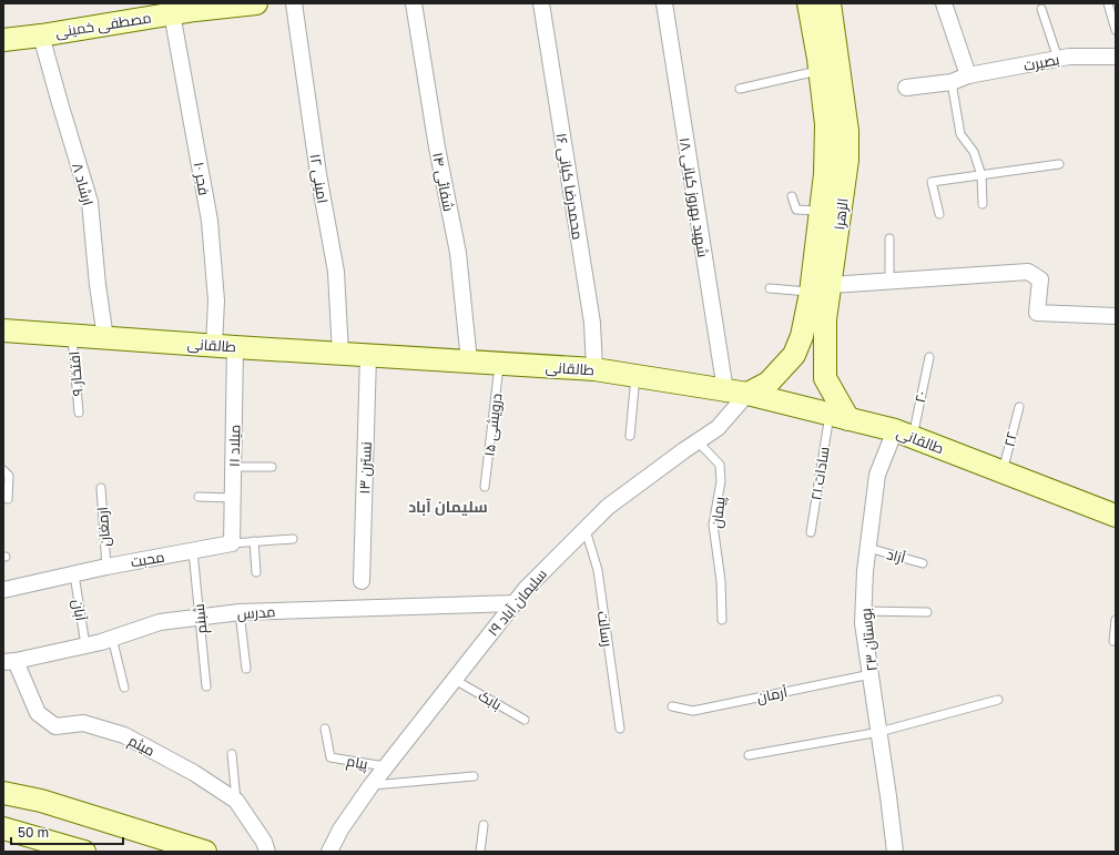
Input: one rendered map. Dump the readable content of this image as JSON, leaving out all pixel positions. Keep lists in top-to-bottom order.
{
  "streets": {
    "street": [
      "مصطفی خمینی",
      "بصیرت",
      "فجر ۱۰",
      "امینی ۱۲",
      "شفائی ۱۴",
      "ارشاد ۸",
      "محمدرضا کیانی ۱۶",
      "شهید بهروز کیانی ۱۸",
      "الزهرا",
      "طالقانی",
      "میلاد ۱۱",
      "نسترن ۱۳",
      "محبت",
      "سلیمان آباد ۱۹",
      "مدرس",
      "بوستان ۲۳",
      "میثم"
    ],
    "lane": [
      "افتخار ۹",
      "۲۰",
      "درویشی ۱۵",
      "۲۲",
      "سادات ۲۱",
      "پیمان",
      "ارمغان",
      "آزاد",
      "آبان",
      "شبنم",
      "رسالت",
      "آرمان",
      "بابک",
      "پیام"
    ]
  },
  "crossings": [
    ["مصطفی خمینی", "فجر ۱۰"],
    ["مصطفی خمینی", "ارشاد ۸"],
    ["فجر ۱۰", "طالقانی"],
    ["فجر ۱۰", "میلاد ۱۱"],
    ["امینی ۱۲", "طالقانی"],
    ["شفائی ۱۴", "طالقانی"],
    ["ارشاد ۸", "طالقانی"],
    ["محمدرضا کیانی ۱۶", "طالقانی"],
    ["شهید بهروز کیانی ۱۸", "طالقانی"],
    ["الزهرا", "طالقانی"],
    ["الزهرا", "سادات ۲۱"],
    ["الزهرا", "سلیمان آباد ۱۹"],
    ["طالقانی", "افتخار ۹"],
    ["طالقانی", "۲۰"],
    ["طالقانی", "درویشی ۱۵"],
    ["طالقانی", "۲۲"],
    ["طالقانی", "میلاد ۱۱"],
    ["طالقانی", "نسترن ۱۳"],
    ["طالقانی", "سادات ۲۱"],
    ["طالقانی", "سلیمان آباد ۱۹"],
    ["طالقانی", "بوستان ۲۳"],
    ["۲۰", "بوستان ۲۳"],
    ["میلاد ۱۱", "محبت"],
    ["پیمان", "سلیمان آباد ۱۹"],
    ["ارمغان", "محبت"],
    ["آزاد", "بوستان ۲۳"],
    ["محبت", "آبان"],
    ["محبت", "شبنم"],
    ["سلیمان آباد ۱۹", "مدرس"],
    ["سلیمان آباد ۱۹", "رسالت"],
    ["سلیمان آباد ۱۹", "بابک"],
    ["سلیمان آباد ۱۹", "پیام"],
    ["آبان", "مدرس"],
    ["مدرس", "شبنم"],
    ["مدرس", "میثم"],
    ["بوستان ۲۳", "آرمان"]
  ],
  "districts": ["سلیمان آباد"],
  "scale_bar": "50 m"
}
